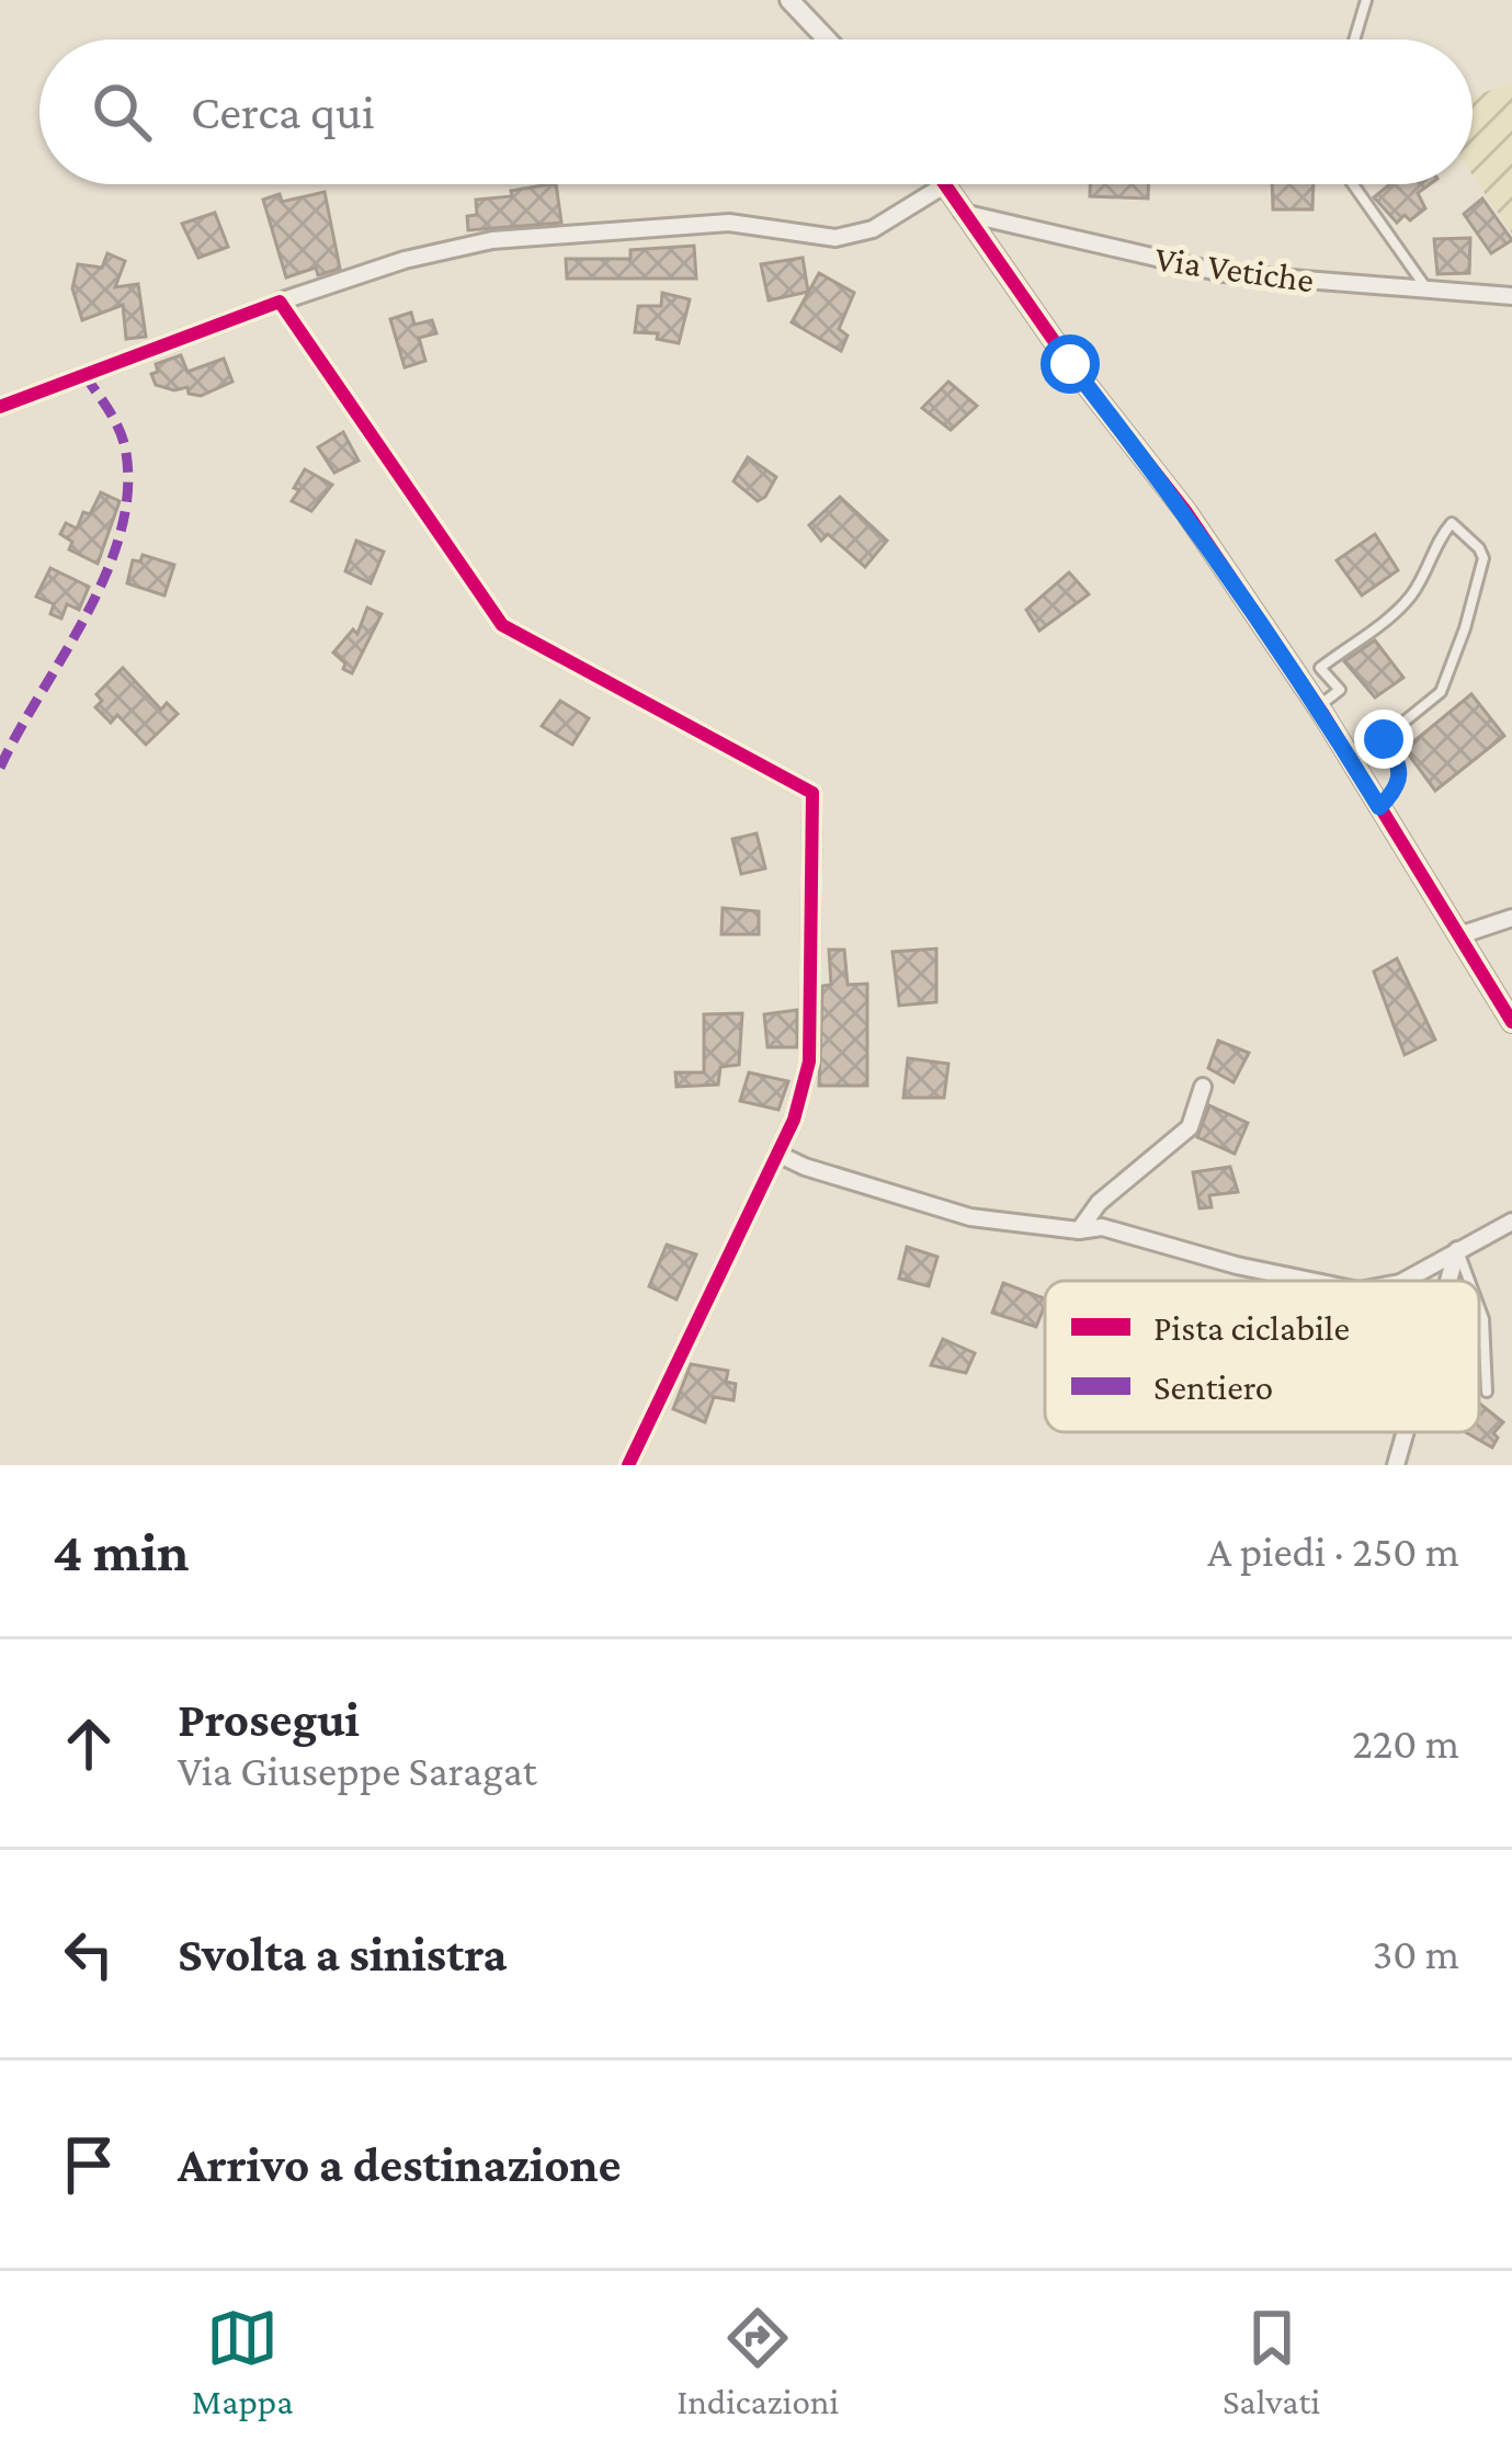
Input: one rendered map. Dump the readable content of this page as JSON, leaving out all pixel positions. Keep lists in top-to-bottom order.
{
  "streets": {
    "street": ["Via Vetiche"]
  },
  "legend": ["Pista ciclabile", "Sentiero"],
  "page": {
    "search": "Cerca qui",
    "heading": ["4 min", "A piedi · 250 m"],
    "list": [
      ["Prosegui", "Via Giuseppe Saragat", "220 m"],
      ["Svolta a sinistra", "30 m"],
      "Arrivo a destinazione"
    ],
    "nav": ["Mappa", "Indicazioni", "Salvati"]
  }
}
